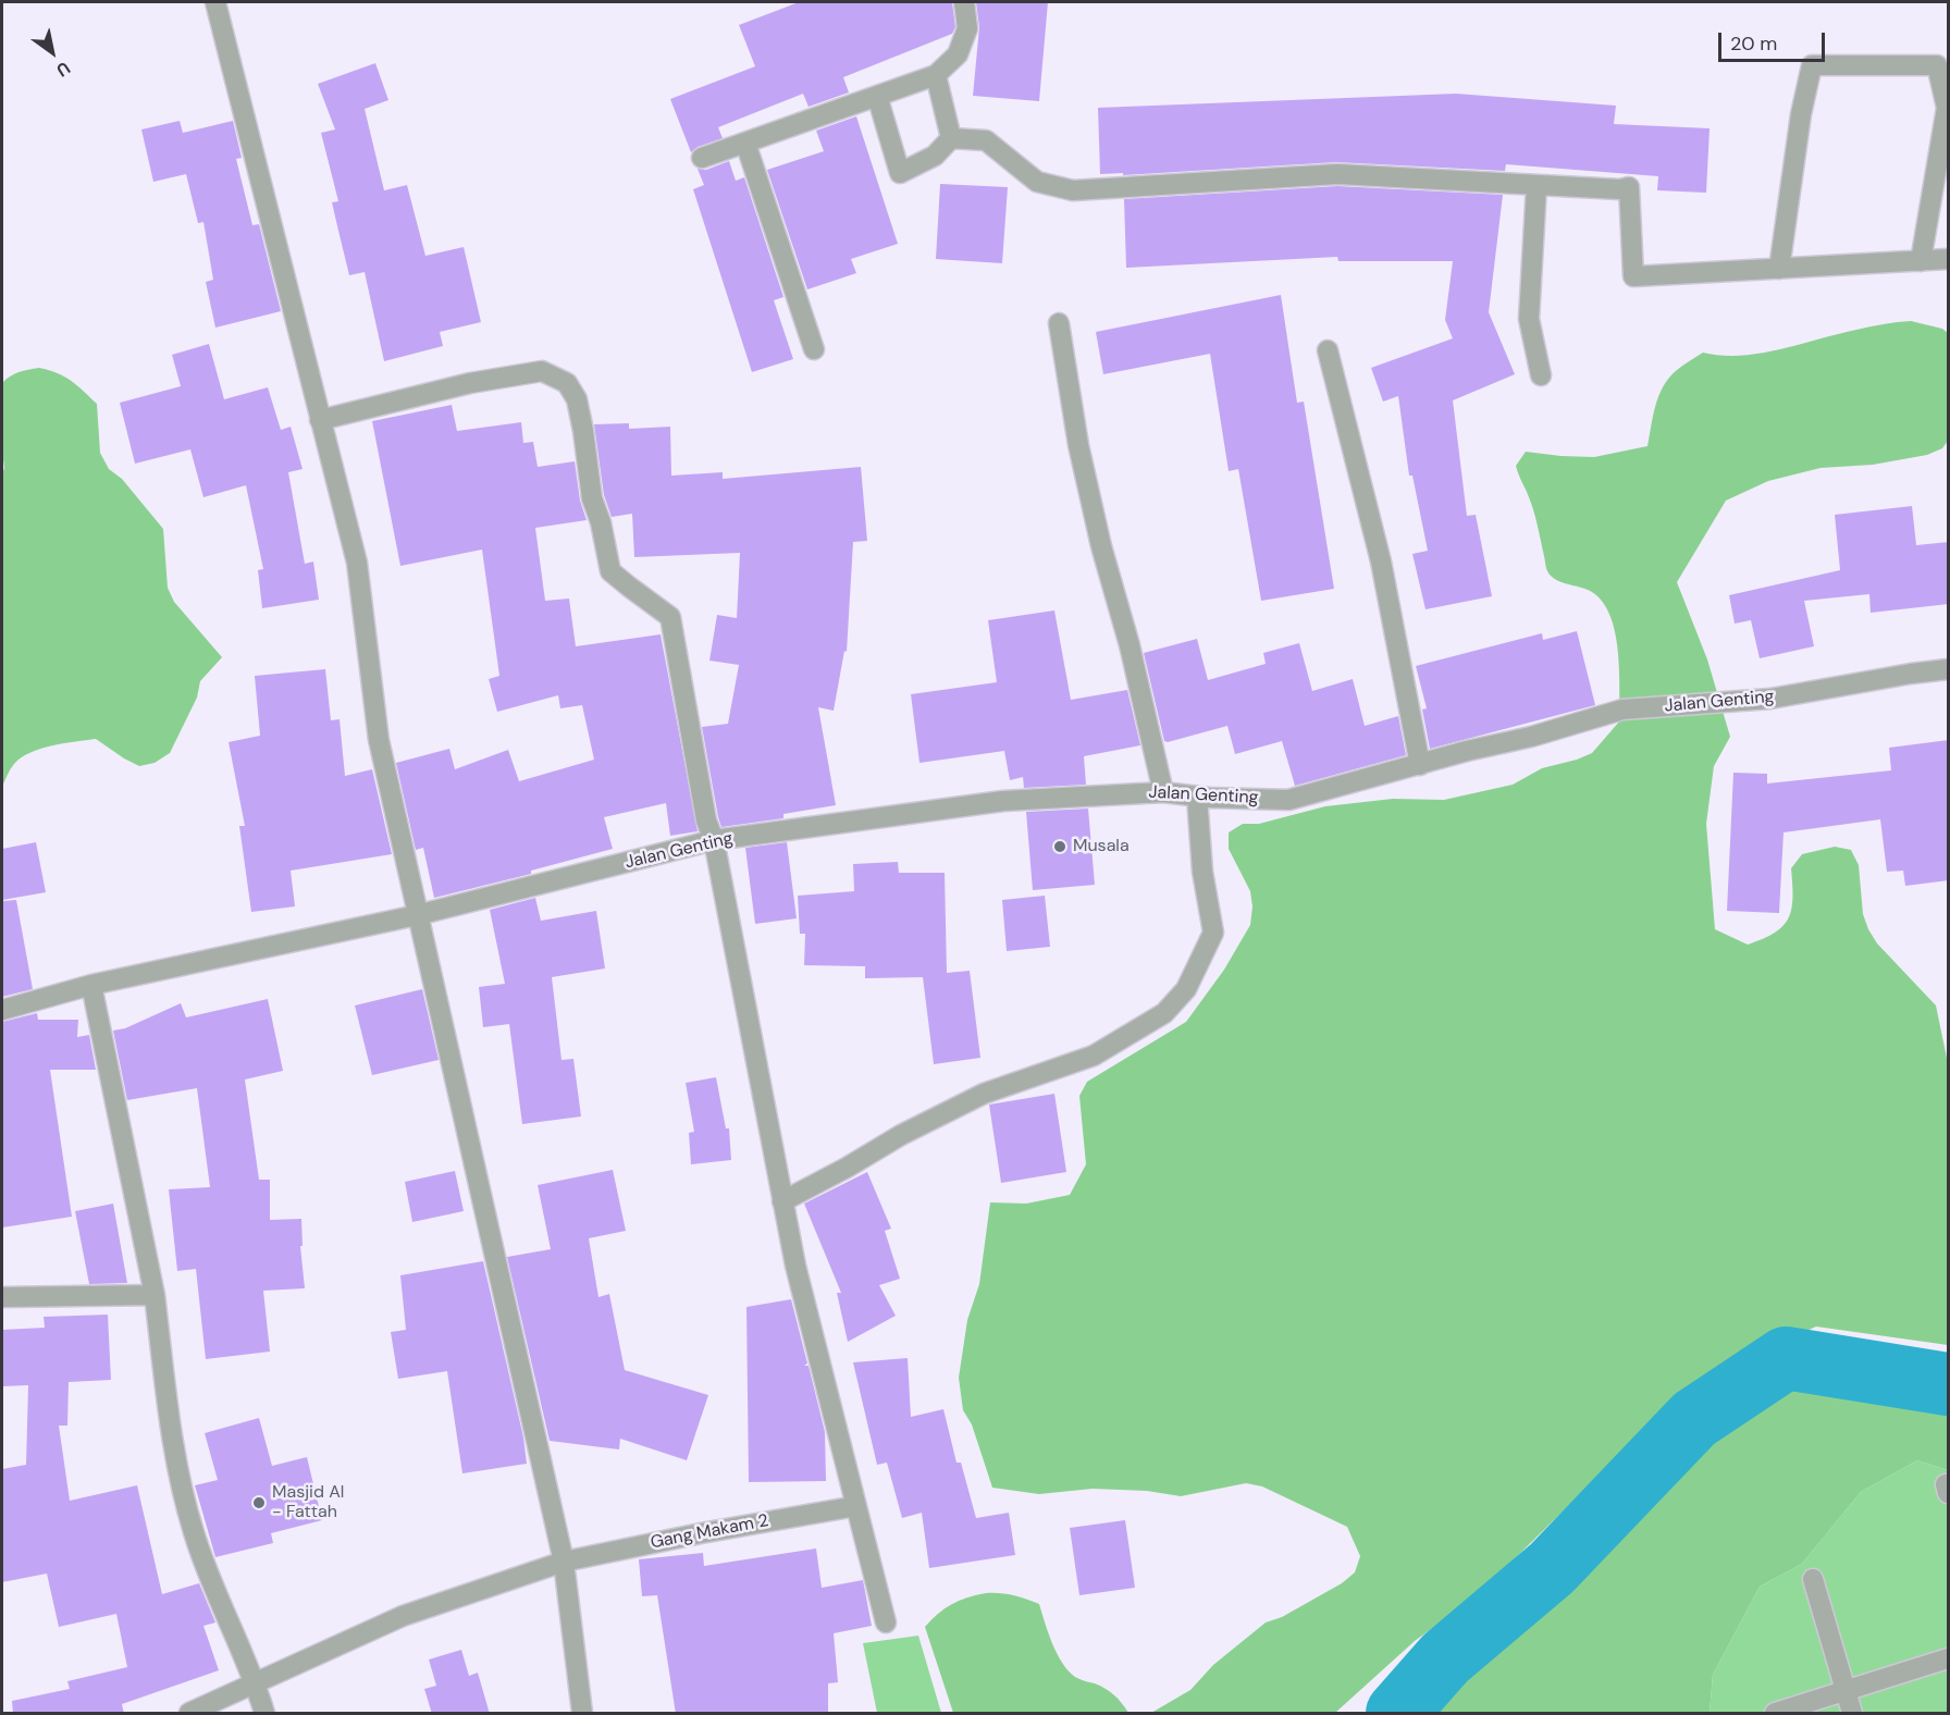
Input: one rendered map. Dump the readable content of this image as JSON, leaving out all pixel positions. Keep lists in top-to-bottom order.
{
  "streets": {
    "street": ["Jalan Genting", "Gang Makam 2"]
  },
  "places": ["Musala", "Masjid Al - Fattah"],
  "scale_bar": "20 m",
  "north": "bottom right"
}
